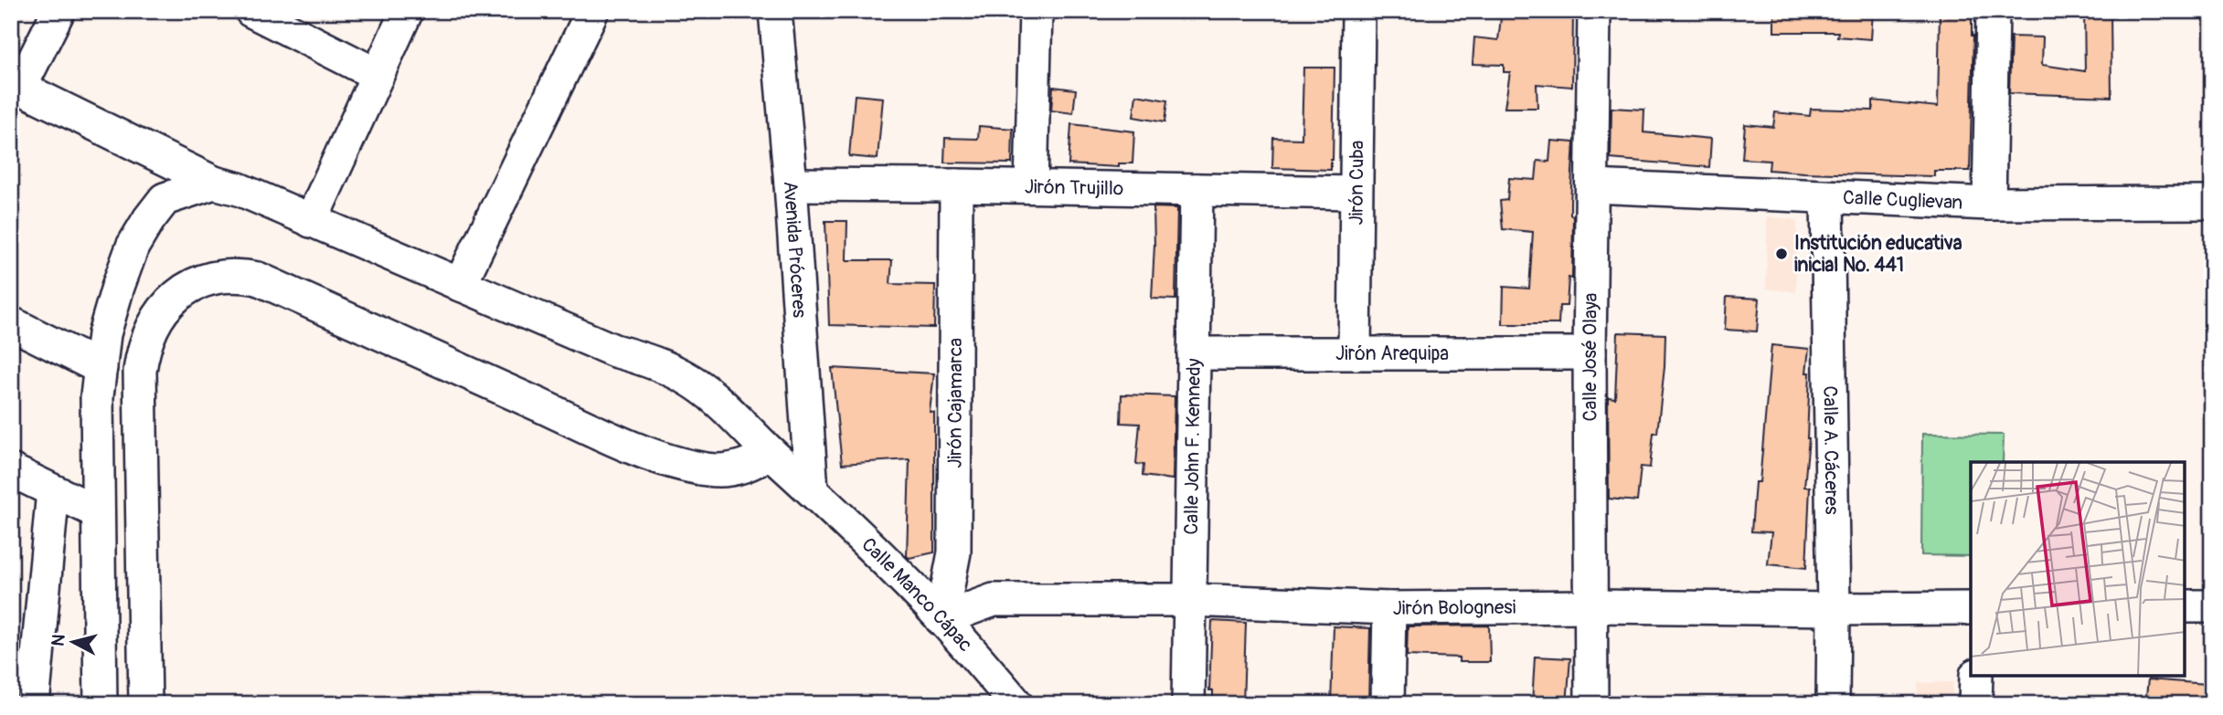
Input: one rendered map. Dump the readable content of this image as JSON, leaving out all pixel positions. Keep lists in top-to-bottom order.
{
  "streets": {
    "street": [
      "Jirón Cuba",
      "Jirón Trujillo",
      "Calle Cuglievan",
      "Avenida Próceres",
      "Jirón Arequipa",
      "Calle José Olaya",
      "Jirón Cajamarca",
      "Calle John F. Kennedy",
      "Calle A. Cáceres",
      "Calle Manco Cápac",
      "Jirón Bolognesi"
    ]
  },
  "crossings": [
    ["Jirón Cuba", "Jirón Trujillo"],
    ["Jirón Cuba", "Jirón Arequipa"],
    ["Jirón Trujillo", "Avenida Próceres"],
    ["Jirón Trujillo", "Jirón Cajamarca"],
    ["Jirón Trujillo", "Calle John F. Kennedy"],
    ["Calle Cuglievan", "Calle José Olaya"],
    ["Calle Cuglievan", "Calle A. Cáceres"],
    ["Avenida Próceres", "Calle Manco Cápac"],
    ["Jirón Arequipa", "Calle José Olaya"],
    ["Jirón Arequipa", "Calle John F. Kennedy"],
    ["Calle José Olaya", "Jirón Bolognesi"],
    ["Jirón Cajamarca", "Calle Manco Cápac"],
    ["Jirón Cajamarca", "Jirón Bolognesi"],
    ["Calle John F. Kennedy", "Jirón Bolognesi"],
    ["Calle A. Cáceres", "Jirón Bolognesi"],
    ["Calle Manco Cápac", "Jirón Bolognesi"]
  ],
  "places": ["Institución educativa inicial No. 441"],
  "north": "left"
}
